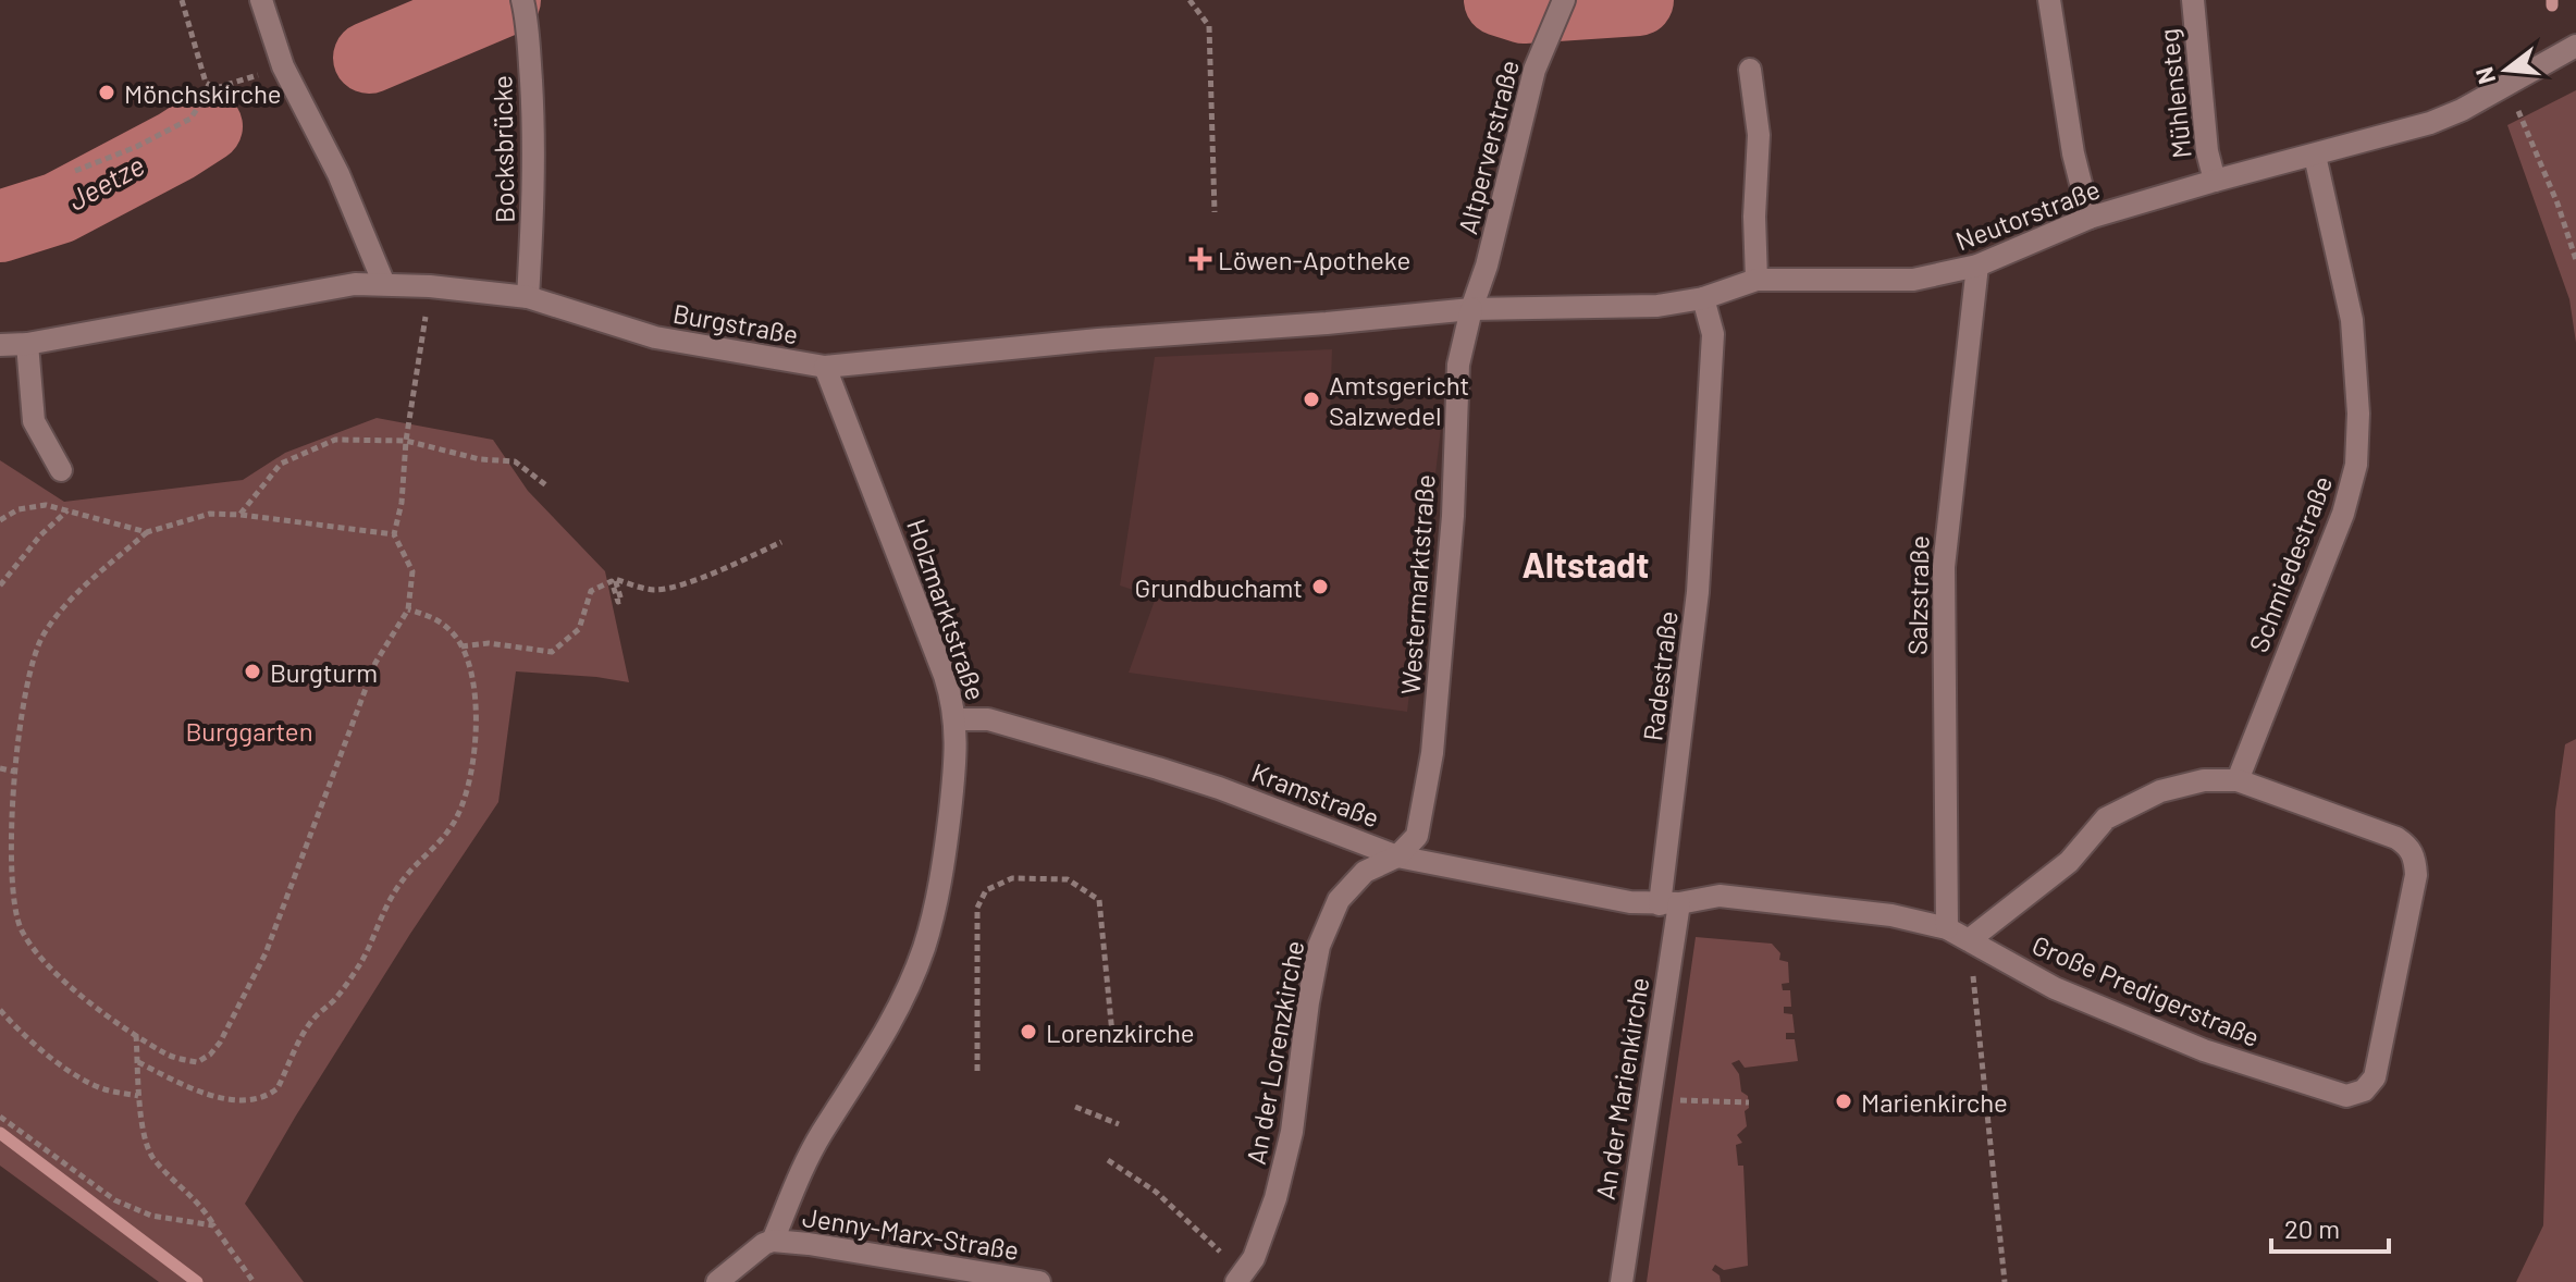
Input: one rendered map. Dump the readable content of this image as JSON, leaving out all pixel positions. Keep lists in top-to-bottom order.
{
  "streets": {
    "street": [
      "Mühlensteg",
      "Altperverstraße",
      "Bocksbrücke",
      "Neutorstraße",
      "Burgstraße",
      "Schmiedestraße",
      "Westermarktstraße",
      "Salzstraße",
      "Holzmarktstraße",
      "Radestraße",
      "Kramstraße",
      "Große Predigerstraße",
      "An der Lorenzkirche",
      "An der Marienkirche",
      "Jenny-Marx-Straße"
    ]
  },
  "crossings": [
    ["Mühlensteg", "Neutorstraße"],
    ["Altperverstraße", "Neutorstraße"],
    ["Altperverstraße", "Burgstraße"],
    ["Altperverstraße", "Westermarktstraße"],
    ["Bocksbrücke", "Burgstraße"],
    ["Neutorstraße", "Burgstraße"],
    ["Neutorstraße", "Schmiedestraße"],
    ["Neutorstraße", "Westermarktstraße"],
    ["Neutorstraße", "Salzstraße"],
    ["Neutorstraße", "Radestraße"],
    ["Burgstraße", "Westermarktstraße"],
    ["Burgstraße", "Holzmarktstraße"],
    ["Schmiedestraße", "Große Predigerstraße"],
    ["Westermarktstraße", "Kramstraße"],
    ["Westermarktstraße", "An der Lorenzkirche"],
    ["Salzstraße", "Große Predigerstraße"],
    ["Holzmarktstraße", "Kramstraße"],
    ["Holzmarktstraße", "Jenny-Marx-Straße"],
    ["Radestraße", "Kramstraße"],
    ["Radestraße", "An der Marienkirche"],
    ["Kramstraße", "An der Lorenzkirche"],
    ["Kramstraße", "An der Marienkirche"]
  ],
  "districts": ["Altstadt"],
  "water": ["Jeetze"],
  "parks": ["Burggarten"],
  "places": {
    "other": [
      "Mönchskirche",
      "Amtsgericht Salzwedel",
      "Grundbuchamt",
      "Burgturm",
      "Lorenzkirche",
      "Marienkirche"
    ],
    "health": ["Löwen-Apotheke"]
  },
  "scale_bar": "20 m",
  "north": "left"
}
